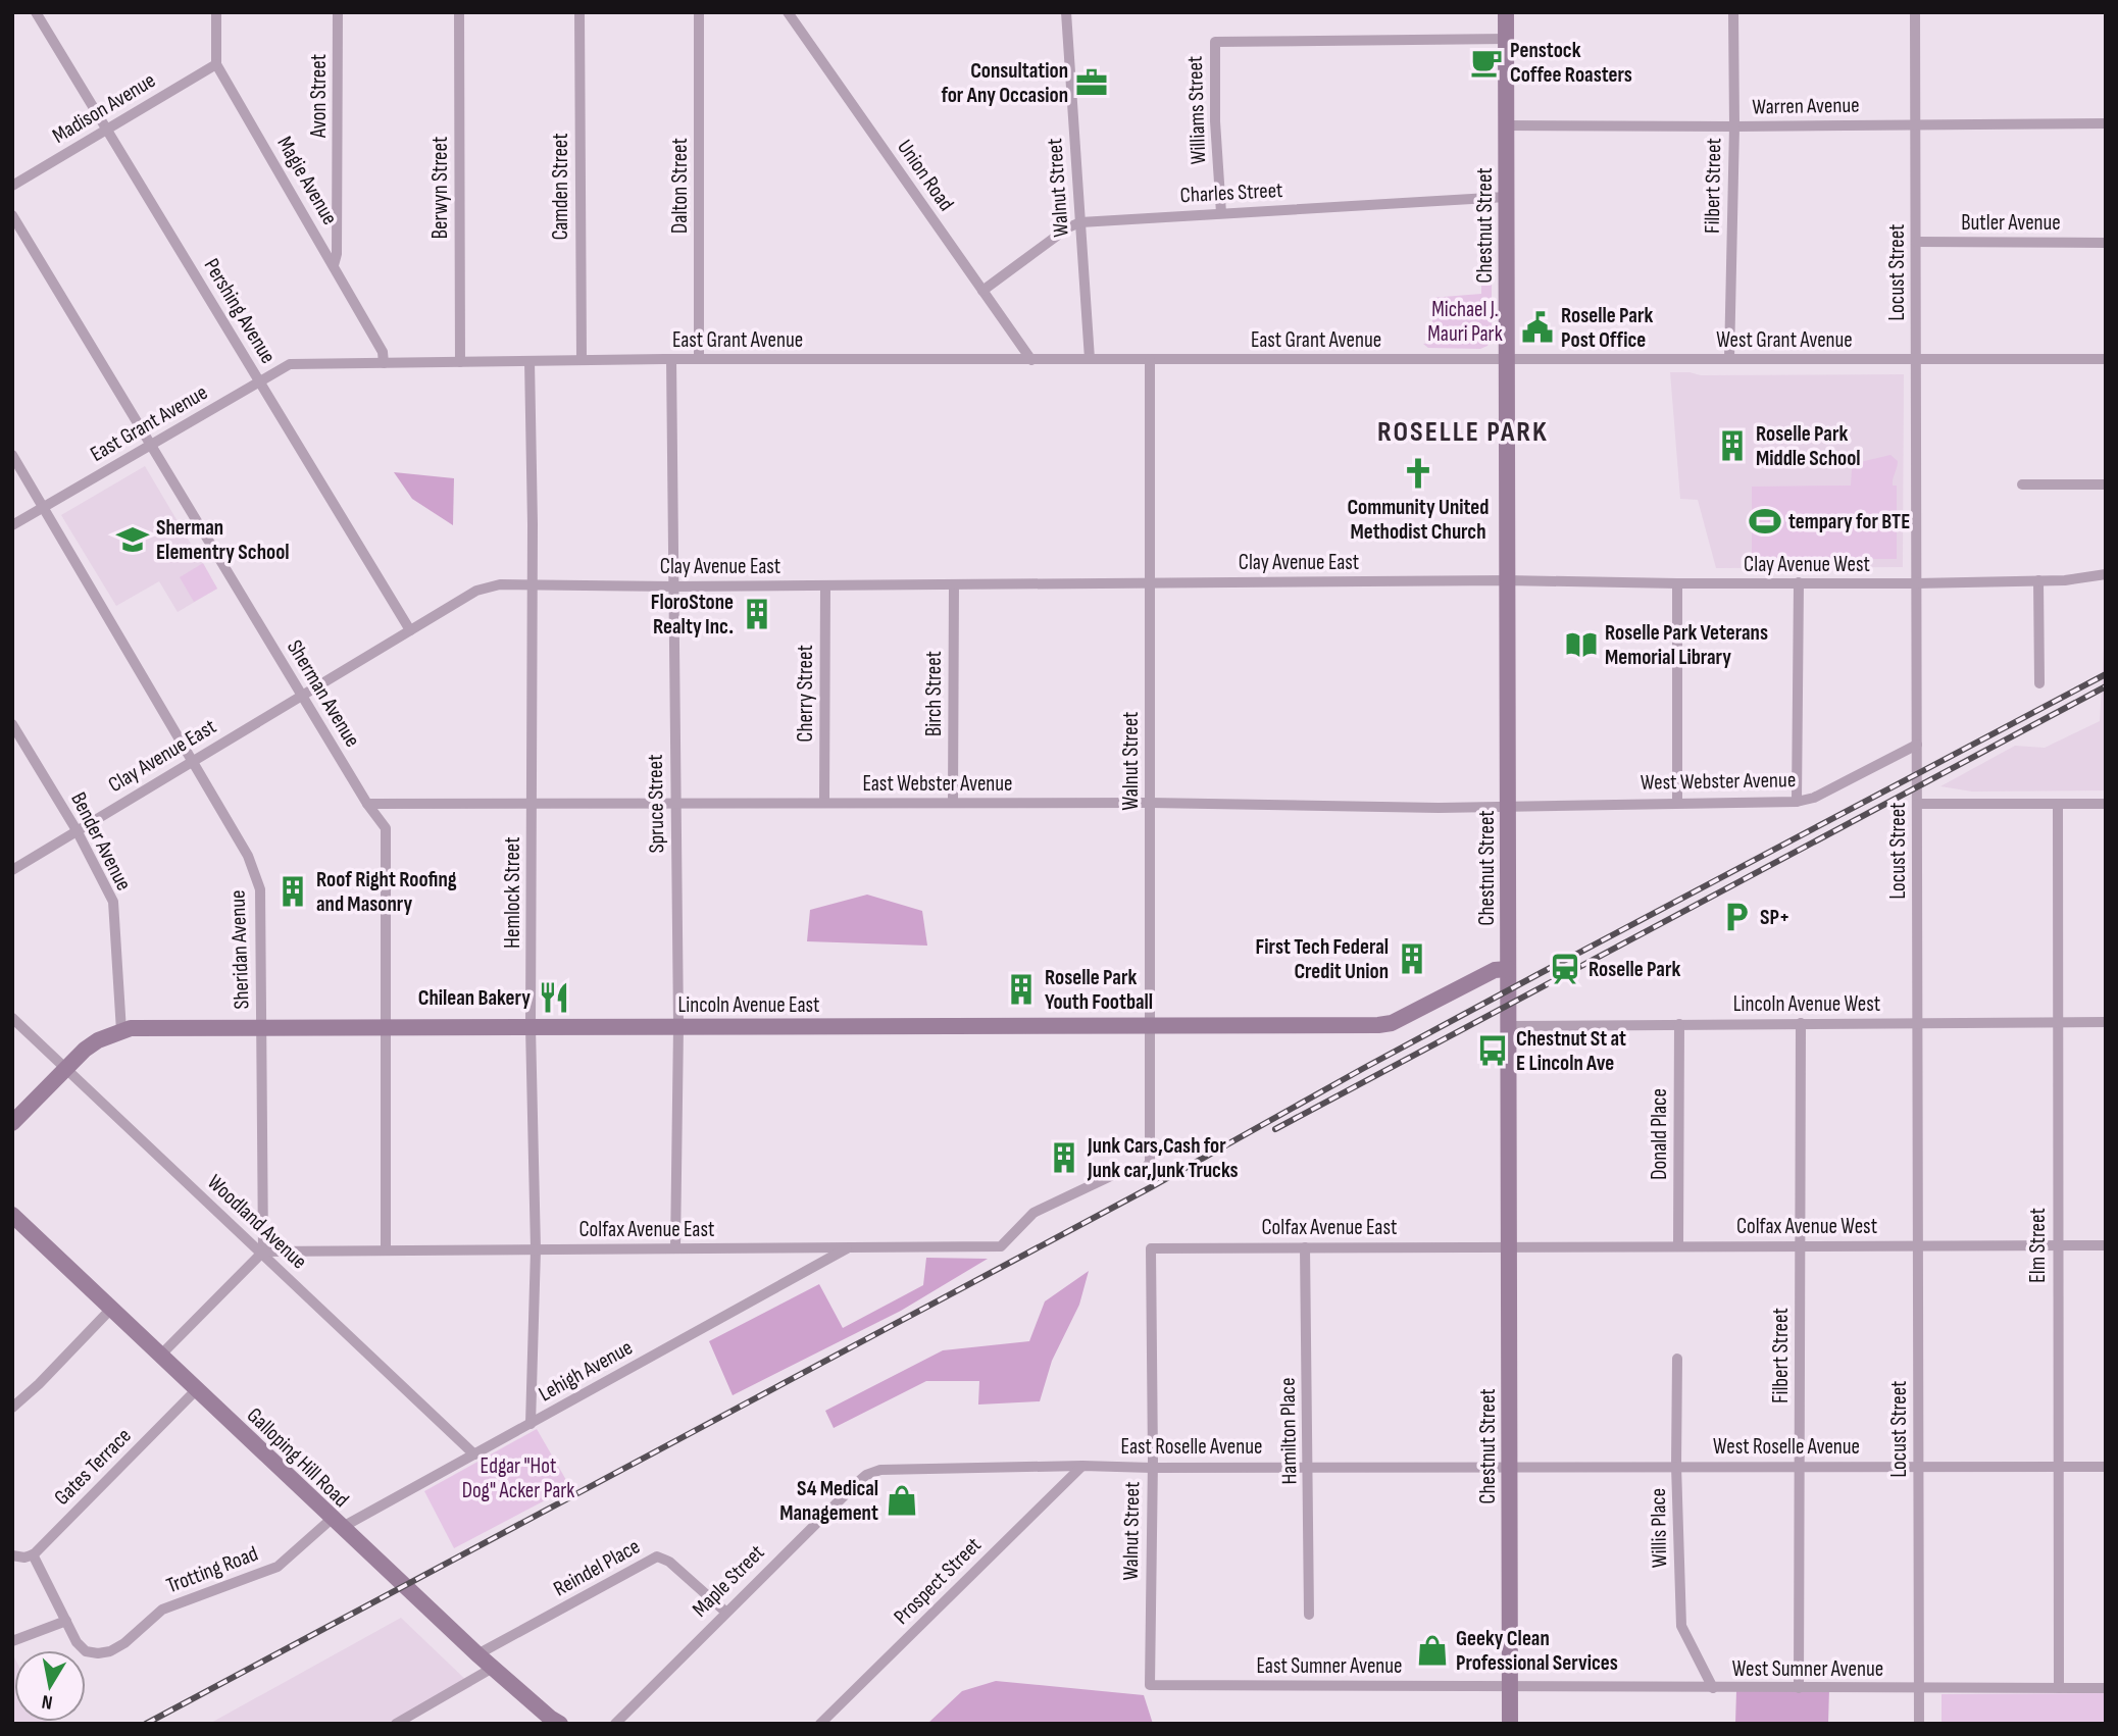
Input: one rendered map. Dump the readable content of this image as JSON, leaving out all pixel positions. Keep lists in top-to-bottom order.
{
  "streets": {
    "street": [
      "Avon Street",
      "Warren Avenue",
      "Madison Avenue",
      "Williams Street",
      "Union Road",
      "Magie Avenue",
      "Dalton Street",
      "Filbert Street",
      "Camden Street",
      "Berwyn Street",
      "Walnut Street",
      "Charles Street",
      "Butler Avenue",
      "Chestnut Street",
      "Locust Street",
      "Pershing Avenue",
      "East Grant Avenue",
      "West Grant Avenue",
      "Clay Avenue East",
      "Clay Avenue West",
      "Sherman Avenue",
      "Cherry Street",
      "Birch Street",
      "West Webster Avenue",
      "East Webster Avenue",
      "Spruce Street",
      "Bender Avenue",
      "Hemlock Street",
      "Sheridan Avenue",
      "Lincoln Avenue West",
      "Lincoln Avenue East",
      "Donald Place",
      "Woodland Avenue",
      "Colfax Avenue West",
      "Colfax Avenue East",
      "Elm Street",
      "Lehigh Avenue",
      "Hamilton Place",
      "East Roselle Avenue",
      "West Roselle Avenue",
      "Galloping Hill Road",
      "Gates Terrace",
      "Willis Place",
      "Reindel Place",
      "Trotting Road",
      "Maple Street",
      "Prospect Street",
      "East Sumner Avenue",
      "West Sumner Avenue"
    ]
  },
  "crossings": [
    ["Avon Street", "Magie Avenue"],
    ["Warren Avenue", "Filbert Street"],
    ["Warren Avenue", "Chestnut Street"],
    ["Warren Avenue", "Locust Street"],
    ["Madison Avenue", "Magie Avenue"],
    ["Madison Avenue", "Pershing Avenue"],
    ["Williams Street", "Charles Street"],
    ["Williams Street", "Chestnut Street"],
    ["Union Road", "Charles Street"],
    ["Union Road", "East Grant Avenue"],
    ["Magie Avenue", "East Grant Avenue"],
    ["Dalton Street", "East Grant Avenue"],
    ["Filbert Street", "West Grant Avenue"],
    ["Filbert Street", "Lincoln Avenue West"],
    ["Filbert Street", "Colfax Avenue West"],
    ["Filbert Street", "West Roselle Avenue"],
    ["Filbert Street", "West Sumner Avenue"],
    ["Camden Street", "East Grant Avenue"],
    ["Berwyn Street", "East Grant Avenue"],
    ["Walnut Street", "Charles Street"],
    ["Walnut Street", "East Grant Avenue"],
    ["Walnut Street", "Clay Avenue East"],
    ["Walnut Street", "East Webster Avenue"],
    ["Walnut Street", "Lincoln Avenue East"],
    ["Walnut Street", "Colfax Avenue East"],
    ["Walnut Street", "East Roselle Avenue"],
    ["Walnut Street", "East Sumner Avenue"],
    ["Charles Street", "Chestnut Street"],
    ["Butler Avenue", "Locust Street"],
    ["Chestnut Street", "East Grant Avenue"],
    ["Chestnut Street", "West Grant Avenue"],
    ["Chestnut Street", "Clay Avenue East"],
    ["Chestnut Street", "Clay Avenue West"],
    ["Chestnut Street", "West Webster Avenue"],
    ["Chestnut Street", "East Webster Avenue"],
    ["Chestnut Street", "Lincoln Avenue West"],
    ["Chestnut Street", "Lincoln Avenue East"],
    ["Chestnut Street", "Colfax Avenue West"],
    ["Chestnut Street", "Colfax Avenue East"],
    ["Chestnut Street", "East Roselle Avenue"],
    ["Chestnut Street", "West Roselle Avenue"],
    ["Chestnut Street", "East Sumner Avenue"],
    ["Chestnut Street", "West Sumner Avenue"],
    ["Locust Street", "West Grant Avenue"],
    ["Locust Street", "Clay Avenue West"],
    ["Locust Street", "West Webster Avenue"],
    ["Locust Street", "Lincoln Avenue West"],
    ["Locust Street", "Colfax Avenue West"],
    ["Locust Street", "West Roselle Avenue"],
    ["Locust Street", "West Sumner Avenue"],
    ["Pershing Avenue", "East Grant Avenue"],
    ["Pershing Avenue", "Clay Avenue East"],
    ["East Grant Avenue", "West Grant Avenue"],
    ["East Grant Avenue", "Sherman Avenue"],
    ["East Grant Avenue", "Spruce Street"],
    ["East Grant Avenue", "Hemlock Street"],
    ["East Grant Avenue", "Sheridan Avenue"],
    ["Clay Avenue East", "Clay Avenue West"],
    ["Clay Avenue East", "Sherman Avenue"],
    ["Clay Avenue East", "Cherry Street"],
    ["Clay Avenue East", "Birch Street"],
    ["Clay Avenue East", "Spruce Street"],
    ["Clay Avenue East", "Bender Avenue"],
    ["Clay Avenue East", "Hemlock Street"],
    ["Clay Avenue East", "Sheridan Avenue"],
    ["Sherman Avenue", "East Webster Avenue"],
    ["Sherman Avenue", "Lincoln Avenue East"],
    ["Sherman Avenue", "Colfax Avenue East"],
    ["Cherry Street", "East Webster Avenue"],
    ["Birch Street", "East Webster Avenue"],
    ["West Webster Avenue", "East Webster Avenue"],
    ["East Webster Avenue", "Spruce Street"],
    ["East Webster Avenue", "Hemlock Street"],
    ["Spruce Street", "Lincoln Avenue East"],
    ["Spruce Street", "Colfax Avenue East"],
    ["Bender Avenue", "Lincoln Avenue East"],
    ["Hemlock Street", "Lincoln Avenue East"],
    ["Hemlock Street", "Colfax Avenue East"],
    ["Hemlock Street", "Lehigh Avenue"],
    ["Sheridan Avenue", "Lincoln Avenue East"],
    ["Sheridan Avenue", "Woodland Avenue"],
    ["Sheridan Avenue", "Colfax Avenue East"],
    ["Lincoln Avenue West", "Donald Place"],
    ["Lincoln Avenue West", "Elm Street"],
    ["Lincoln Avenue East", "Woodland Avenue"],
    ["Donald Place", "Colfax Avenue West"],
    ["Woodland Avenue", "Colfax Avenue East"],
    ["Woodland Avenue", "Lehigh Avenue"],
    ["Colfax Avenue West", "Colfax Avenue East"],
    ["Colfax Avenue West", "Elm Street"],
    ["Colfax Avenue East", "Lehigh Avenue"],
    ["Colfax Avenue East", "Hamilton Place"],
    ["Elm Street", "West Roselle Avenue"],
    ["Elm Street", "West Sumner Avenue"],
    ["Lehigh Avenue", "Galloping Hill Road"],
    ["Lehigh Avenue", "Trotting Road"],
    ["Hamilton Place", "East Roselle Avenue"],
    ["East Roselle Avenue", "West Roselle Avenue"],
    ["East Roselle Avenue", "Maple Street"],
    ["East Roselle Avenue", "Prospect Street"],
    ["West Roselle Avenue", "Willis Place"],
    ["Galloping Hill Road", "Gates Terrace"],
    ["Galloping Hill Road", "Reindel Place"],
    ["Galloping Hill Road", "Trotting Road"],
    ["Gates Terrace", "Trotting Road"],
    ["Willis Place", "West Sumner Avenue"],
    ["Reindel Place", "Maple Street"],
    ["East Sumner Avenue", "West Sumner Avenue"]
  ],
  "districts": ["ROSELLE PARK"],
  "parks": ["Michael J. Mauri Park", "Edgar \"Hot Dog\" Acker Park"],
  "places": {
    "cafe": ["Penstock Coffee Roasters"],
    "office": ["Consultation for Any Occasion"],
    "public building": ["Roselle Park Post Office"],
    "building": [
      "Roselle Park Middle School",
      "FloroStone Realty Inc.",
      "Roof Right Roofing and Masonry",
      "First Tech Federal Credit Union",
      "Roselle Park Youth Football",
      "Junk Cars,Cash for Junk car,Junk Trucks"
    ],
    "church": ["Community United Methodist Church"],
    "sports": ["tempary for BTE"],
    "school or university": ["Sherman Elementry School"],
    "library": ["Roselle Park Veterans Memorial Library"],
    "parking": ["SP+"],
    "station": ["Roselle Park"],
    "restaurant": ["Chilean Bakery"],
    "bus stop": ["Chestnut St at E Lincoln Ave"],
    "shop": ["S4 Medical Management", "Geeky Clean Professional Services"]
  },
  "north": "bottom"
}
